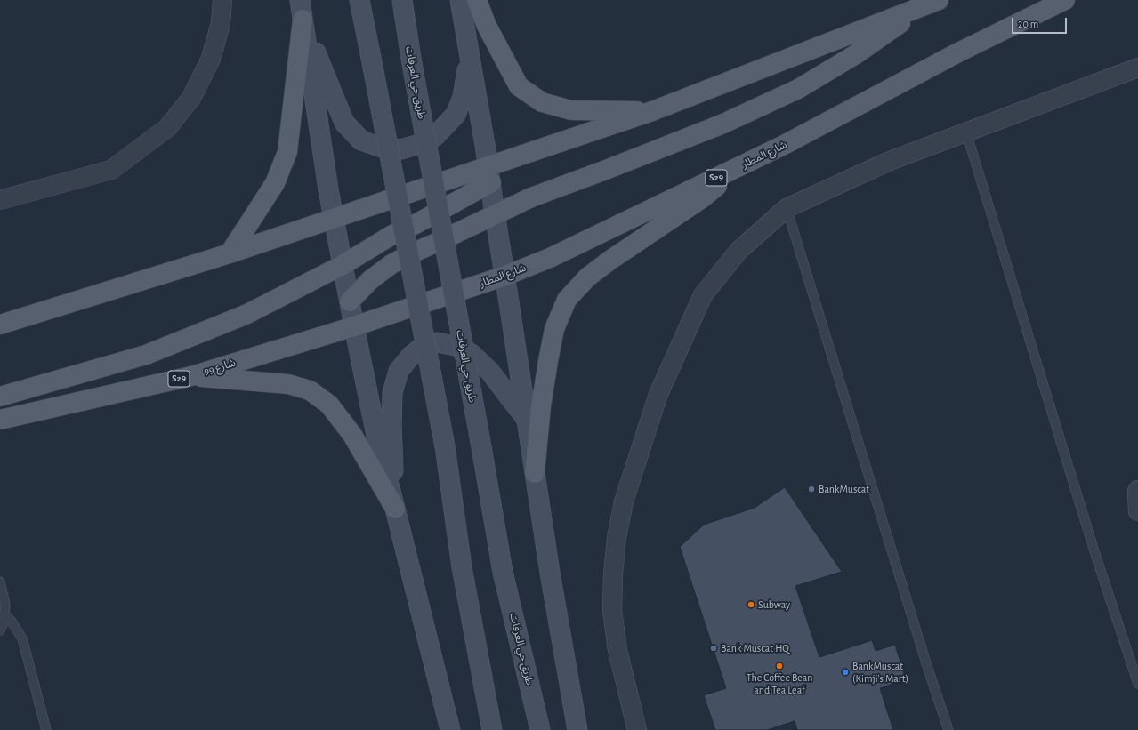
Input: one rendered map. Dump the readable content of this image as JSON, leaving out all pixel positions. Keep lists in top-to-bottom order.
{
  "streets": {
    "main road": [
      "طريق حي العرفات",
      "شارع المطار",
      "S29",
      "99 شارع"
    ]
  },
  "crossings": [
    ["شارع المطار", "99 شارع"]
  ],
  "places": [
    "BankMuscat",
    "Subway",
    "Bank Muscat HQ",
    "The Coffee Bean and Tea Leaf",
    "BankMuscat (Kimji's Mart)"
  ],
  "scale_bar": "20 m"
}
